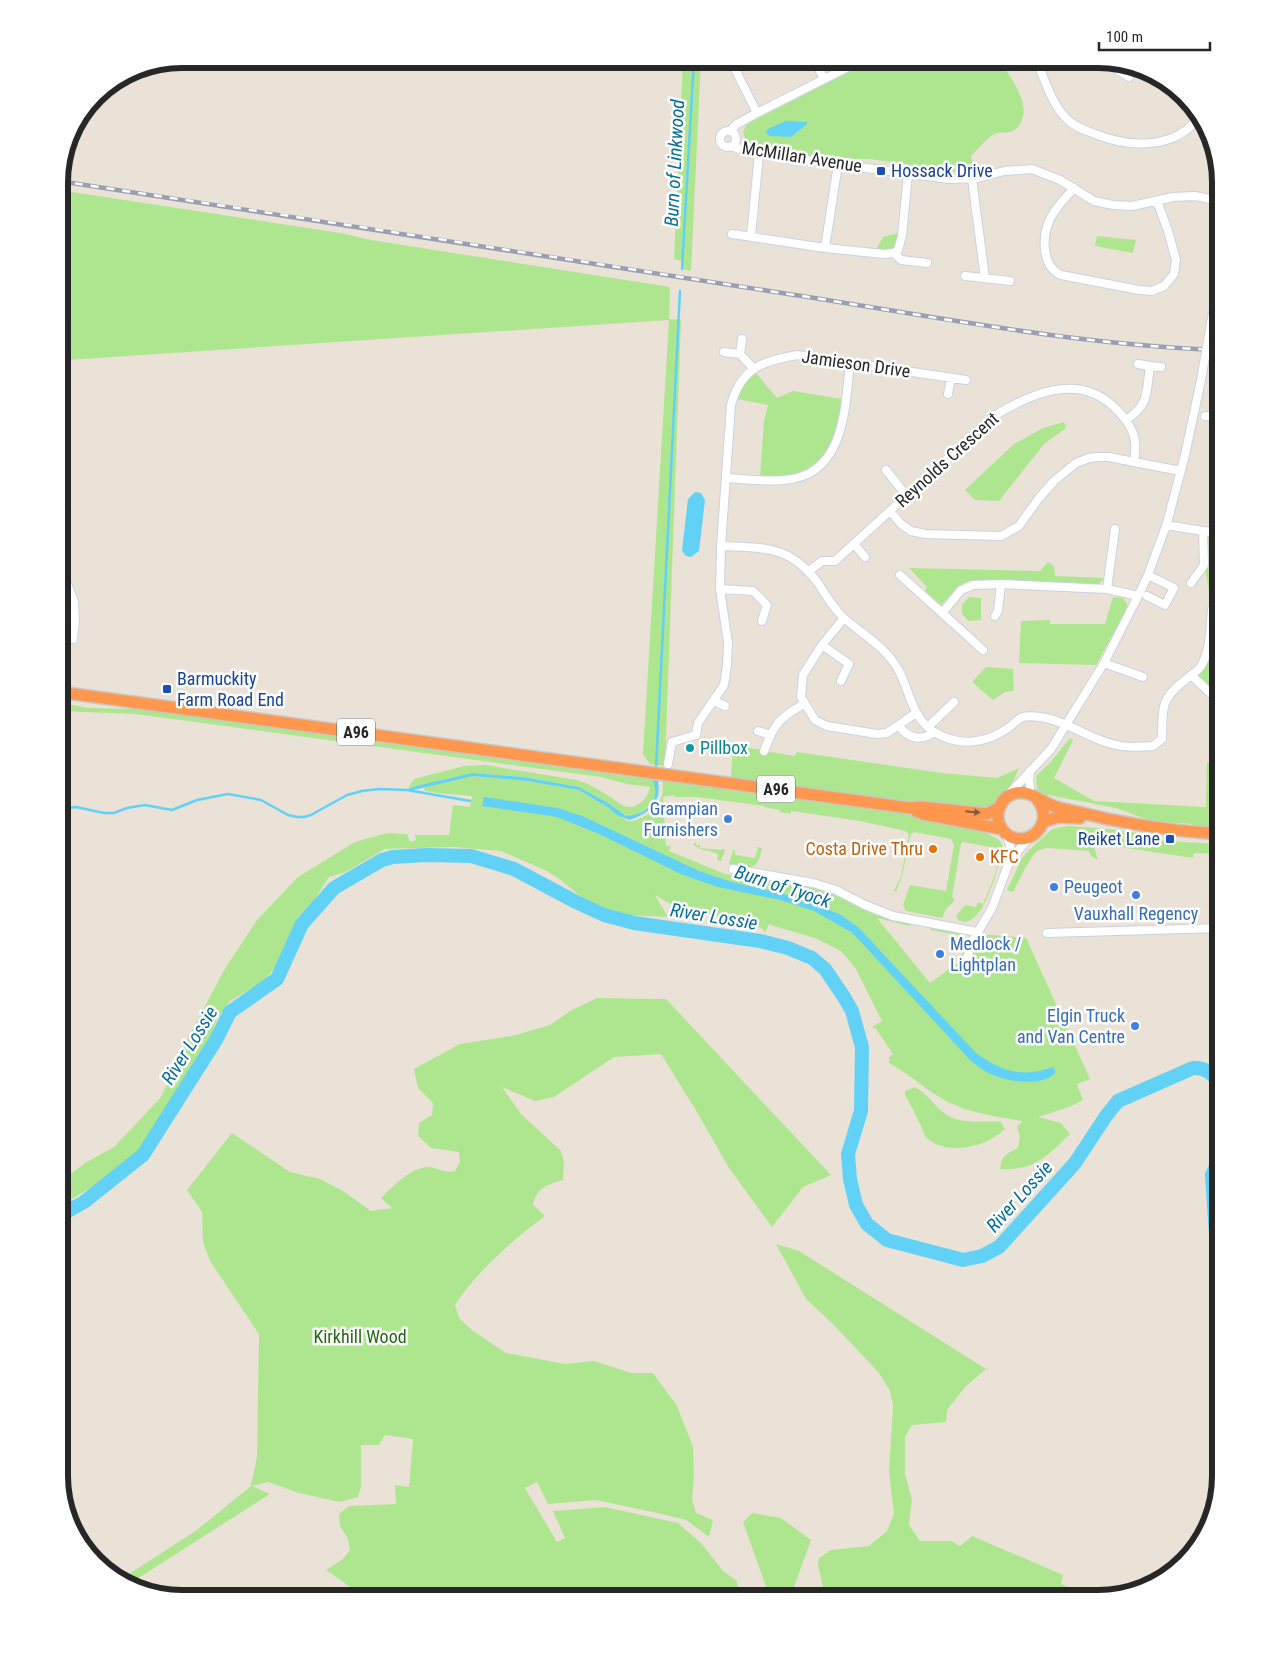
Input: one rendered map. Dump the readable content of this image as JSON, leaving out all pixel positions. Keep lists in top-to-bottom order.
{
  "streets": {
    "highway": ["A96"],
    "street": ["McMillan Avenue", "Jamieson Drive", "Reynolds Crescent"]
  },
  "crossings": [
    ["Jamieson Drive", "A96"]
  ],
  "water": ["Burn of Linkwood", "Burn of Tyock", "River Lossie"],
  "parks": ["Kirkhill Wood"],
  "places": {
    "transit": ["Hossack Drive", "Barmuckity Farm Road End", "Reiket Lane"],
    "other": [
      "Pillbox",
      "Grampian Furnishers",
      "Costa Drive Thru",
      "KFC",
      "Peugeot",
      "Vauxhall Regency",
      "Medlock / Lightplan",
      "Elgin Truck and Van Centre"
    ]
  },
  "scale_bar": "100 m"
}
